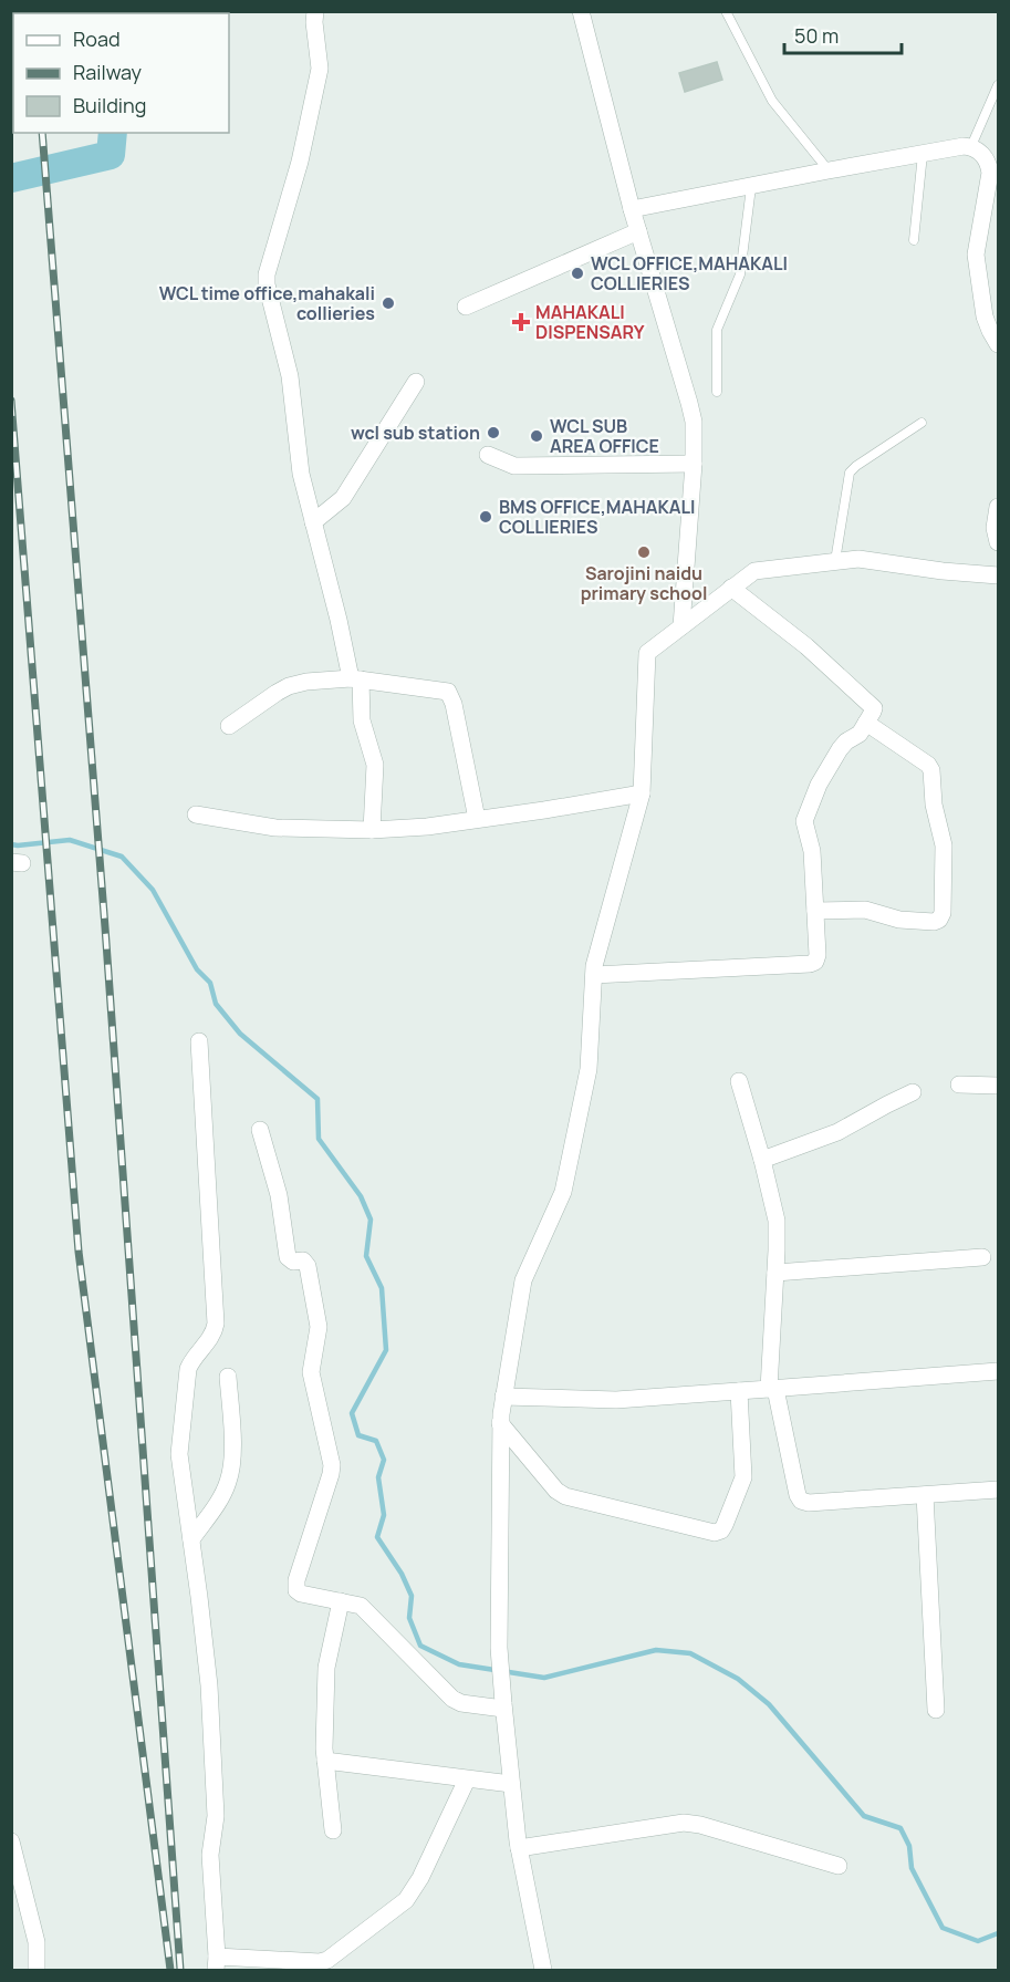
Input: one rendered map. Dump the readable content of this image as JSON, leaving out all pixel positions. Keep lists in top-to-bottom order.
{
  "places": {
    "other": [
      "WCL OFFICE,MAHAKALI COLLIERIES",
      "WCL time office,mahakali collieries",
      "wcl sub station",
      "WCL SUB AREA OFFICE",
      "BMS OFFICE,MAHAKALI COLLIERIES",
      "Sarojini naidu primary school"
    ],
    "health": ["MAHAKALI DISPENSARY"]
  },
  "legend": ["Road", "Railway", "Building"],
  "scale_bar": "50 m"
}
